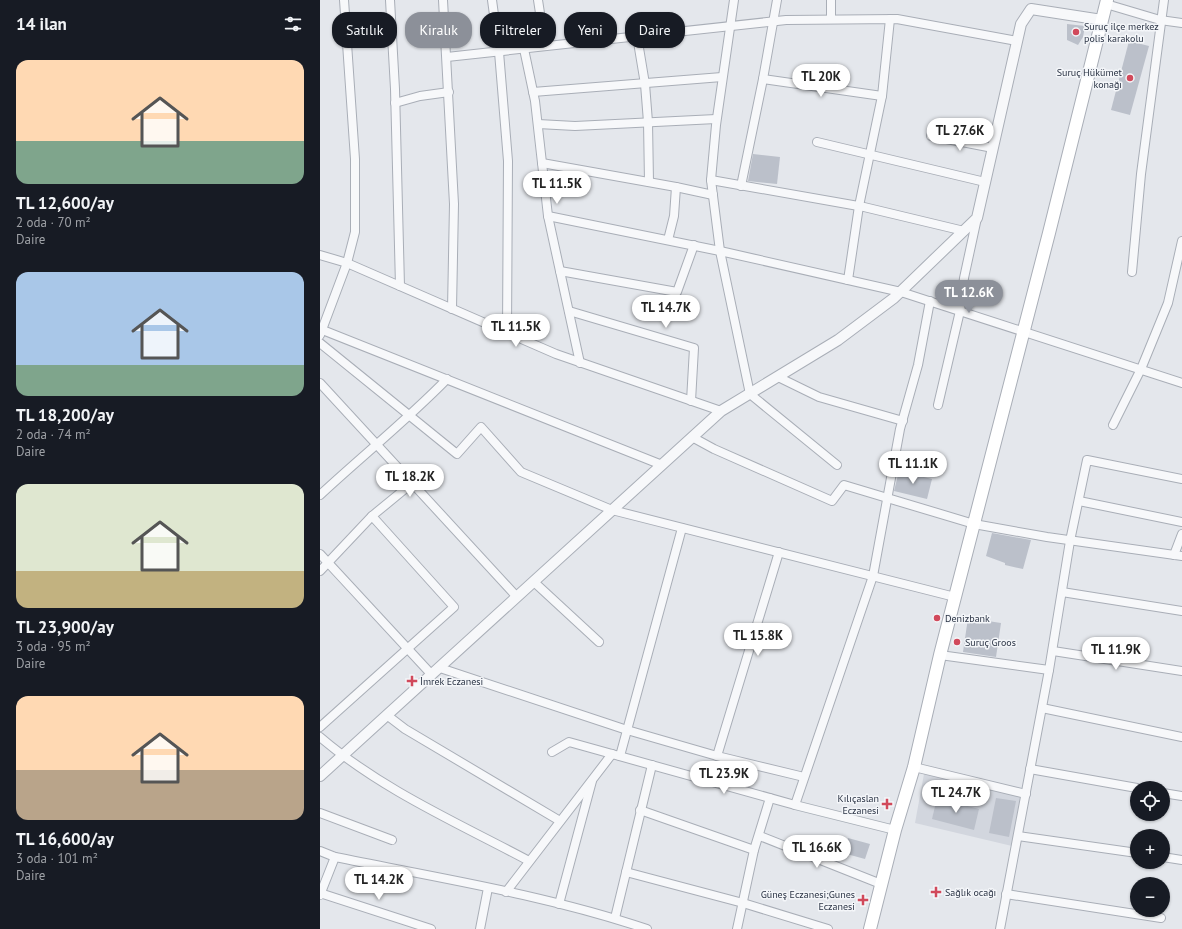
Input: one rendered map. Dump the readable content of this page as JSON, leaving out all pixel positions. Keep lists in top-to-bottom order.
{
  "places": {
    "other": [
      "Suruç ilçe merkez polis karakolu",
      "Suruç Hükümet konağı",
      "Denizbank",
      "Suruç Groos"
    ],
    "health": [
      "İmrek Eczanesi",
      "Kılıçaslan Eczanesi",
      "Sağlık ocağı",
      "Güneş Eczanesi;Gunes Eczanesi"
    ]
  },
  "page": {
    "heading": "14 ilan",
    "chip": [
      "Satılık",
      "Kiralık",
      "Filtreler",
      "Yeni",
      "Daire"
    ],
    "list": [
      {
        "name": "TL 12,600/ay",
        "note": "2 oda · 70 m² · Daire"
      },
      {
        "name": "TL 18,200/ay",
        "note": "2 oda · 74 m² · Daire"
      },
      {
        "name": "TL 23,900/ay",
        "note": "3 oda · 95 m² · Daire"
      },
      {
        "name": "TL 16,600/ay",
        "note": "3 oda · 101 m² · Daire"
      }
    ],
    "price": [
      "TL 20K",
      "TL 27.6K",
      "TL 11.5K",
      "TL 12.6K",
      "TL 14.7K",
      "TL 11.5K",
      "TL 11.1K",
      "TL 18.2K",
      "TL 15.8K",
      "TL 11.9K",
      "TL 23.9K",
      "TL 24.7K",
      "TL 16.6K",
      "TL 14.2K"
    ],
    "map_buttons": ["+", "−"]
  }
}
